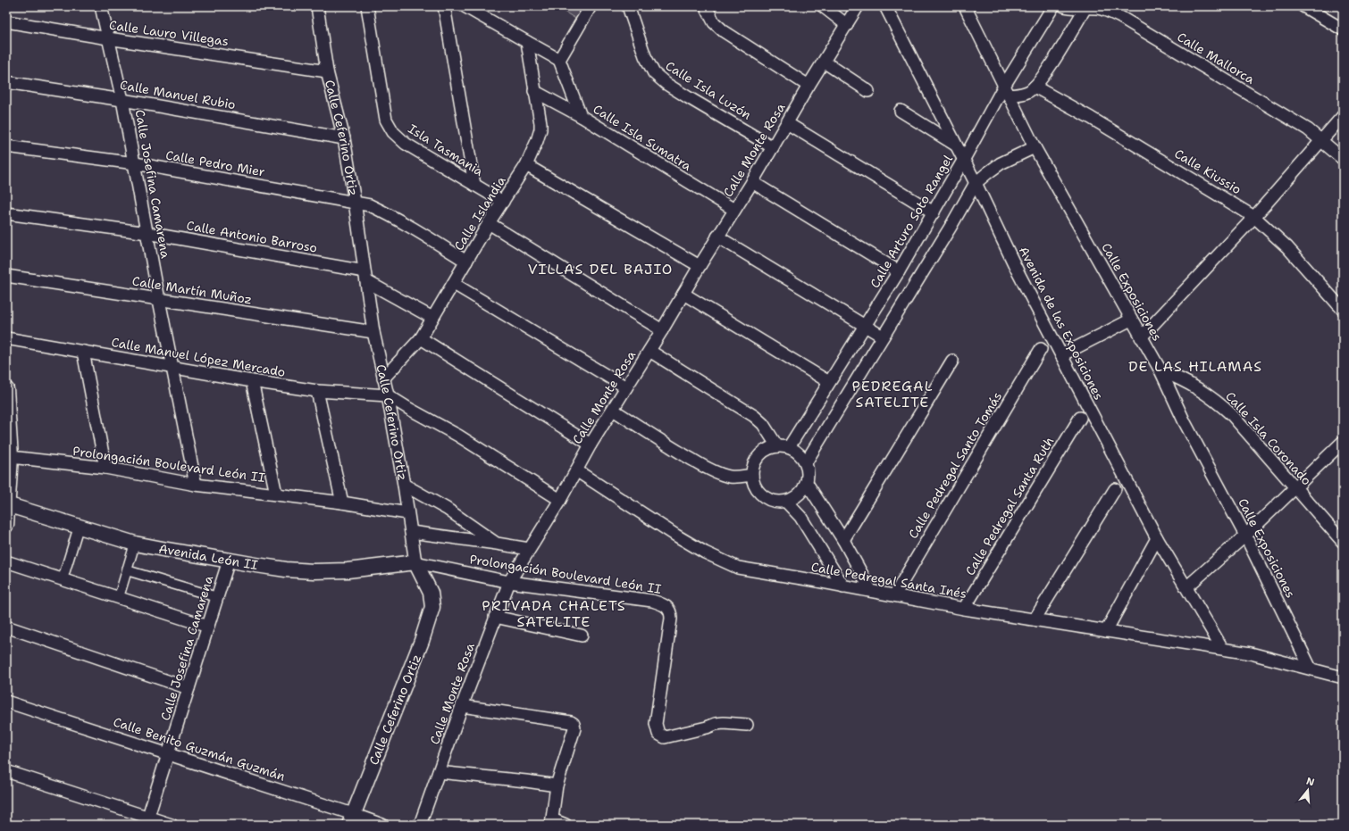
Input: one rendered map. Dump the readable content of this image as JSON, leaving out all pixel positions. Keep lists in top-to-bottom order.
{
  "streets": {
    "street": [
      "Calle Lauro Villegas",
      "Calle Mallorca",
      "Calle Isla Luzón",
      "Calle Manuel Rubio",
      "Calle Isla Sumatra",
      "Calle Ceferino Ortiz",
      "Isla Tasmania",
      "Calle Monte Rosa",
      "Calle Pedro Mier",
      "Calle Kiussio",
      "Calle Josefina Camarena",
      "Calle Islandia",
      "Calle Arturo Soto Rangel",
      "Calle Antonio Barroso",
      "Calle Martín Muñoz",
      "Calle Exposiciones",
      "Avenida de las Exposiciones",
      "Calle Manuel López Mercado",
      "Calle Isla Coronado",
      "Prolongación Boulevard León II",
      "Calle Pedregal Santo Tomás",
      "Calle Pedregal Santa Ruth",
      "Avenida León II",
      "Calle Pedregal Santa Inés",
      "Calle Benito Guzmán Guzmán"
    ]
  },
  "crossings": [
    ["Calle Lauro Villegas", "Calle Ceferino Ortiz"],
    ["Calle Lauro Villegas", "Calle Josefina Camarena"],
    ["Calle Isla Luzón", "Calle Monte Rosa"],
    ["Calle Manuel Rubio", "Calle Ceferino Ortiz"],
    ["Calle Manuel Rubio", "Calle Josefina Camarena"],
    ["Calle Isla Sumatra", "Calle Monte Rosa"],
    ["Calle Isla Sumatra", "Calle Islandia"],
    ["Calle Ceferino Ortiz", "Calle Pedro Mier"],
    ["Calle Ceferino Ortiz", "Calle Islandia"],
    ["Calle Ceferino Ortiz", "Calle Antonio Barroso"],
    ["Calle Ceferino Ortiz", "Calle Martín Muñoz"],
    ["Calle Ceferino Ortiz", "Calle Manuel López Mercado"],
    ["Calle Ceferino Ortiz", "Prolongación Boulevard León II"],
    ["Calle Ceferino Ortiz", "Avenida León II"],
    ["Calle Ceferino Ortiz", "Calle Benito Guzmán Guzmán"],
    ["Isla Tasmania", "Calle Islandia"],
    ["Calle Monte Rosa", "Prolongación Boulevard León II"],
    ["Calle Monte Rosa", "Calle Pedregal Santa Inés"],
    ["Calle Pedro Mier", "Calle Josefina Camarena"],
    ["Calle Pedro Mier", "Calle Islandia"],
    ["Calle Josefina Camarena", "Calle Antonio Barroso"],
    ["Calle Josefina Camarena", "Calle Martín Muñoz"],
    ["Calle Josefina Camarena", "Calle Manuel López Mercado"],
    ["Calle Josefina Camarena", "Prolongación Boulevard León II"],
    ["Calle Josefina Camarena", "Avenida León II"],
    ["Calle Josefina Camarena", "Calle Benito Guzmán Guzmán"],
    ["Calle Islandia", "Calle Antonio Barroso"],
    ["Calle Arturo Soto Rangel", "Calle Exposiciones"],
    ["Calle Arturo Soto Rangel", "Avenida de las Exposiciones"],
    ["Calle Exposiciones", "Calle Isla Coronado"],
    ["Calle Exposiciones", "Calle Pedregal Santa Inés"],
    ["Avenida de las Exposiciones", "Calle Pedregal Santa Inés"],
    ["Prolongación Boulevard León II", "Avenida León II"],
    ["Calle Pedregal Santo Tomás", "Calle Pedregal Santa Inés"],
    ["Calle Pedregal Santa Ruth", "Calle Pedregal Santa Inés"]
  ],
  "districts": [
    "VILLAS DEL BAJIO",
    "DE LAS HILAMAS",
    "PEDREGAL SATELITE",
    "PRIVADA CHALETS SATELITE"
  ],
  "north": "top"
}
